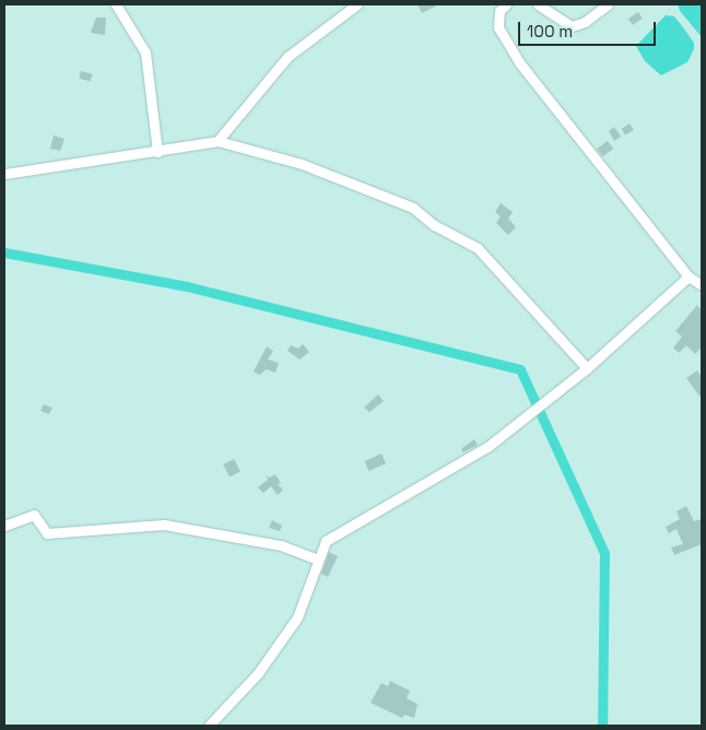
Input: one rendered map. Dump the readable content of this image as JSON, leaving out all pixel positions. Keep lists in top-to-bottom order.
{
  "scale_bar": "100 m"
}
